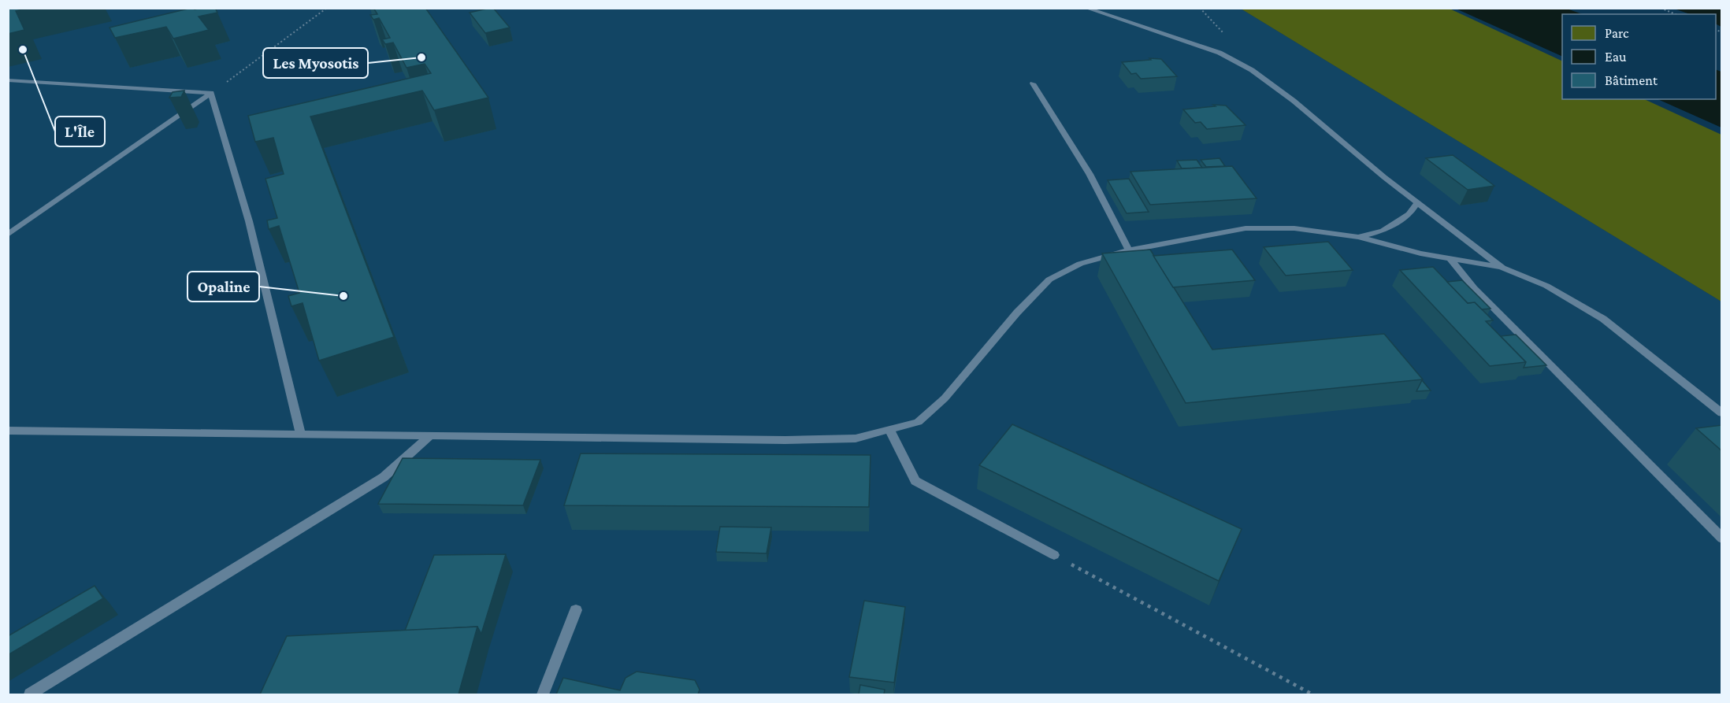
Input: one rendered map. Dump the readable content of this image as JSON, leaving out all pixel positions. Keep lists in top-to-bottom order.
{
  "places": ["L'Île", "Les Myosotis", "Opaline"],
  "legend": ["Parc", "Eau", "Bâtiment"]
}
